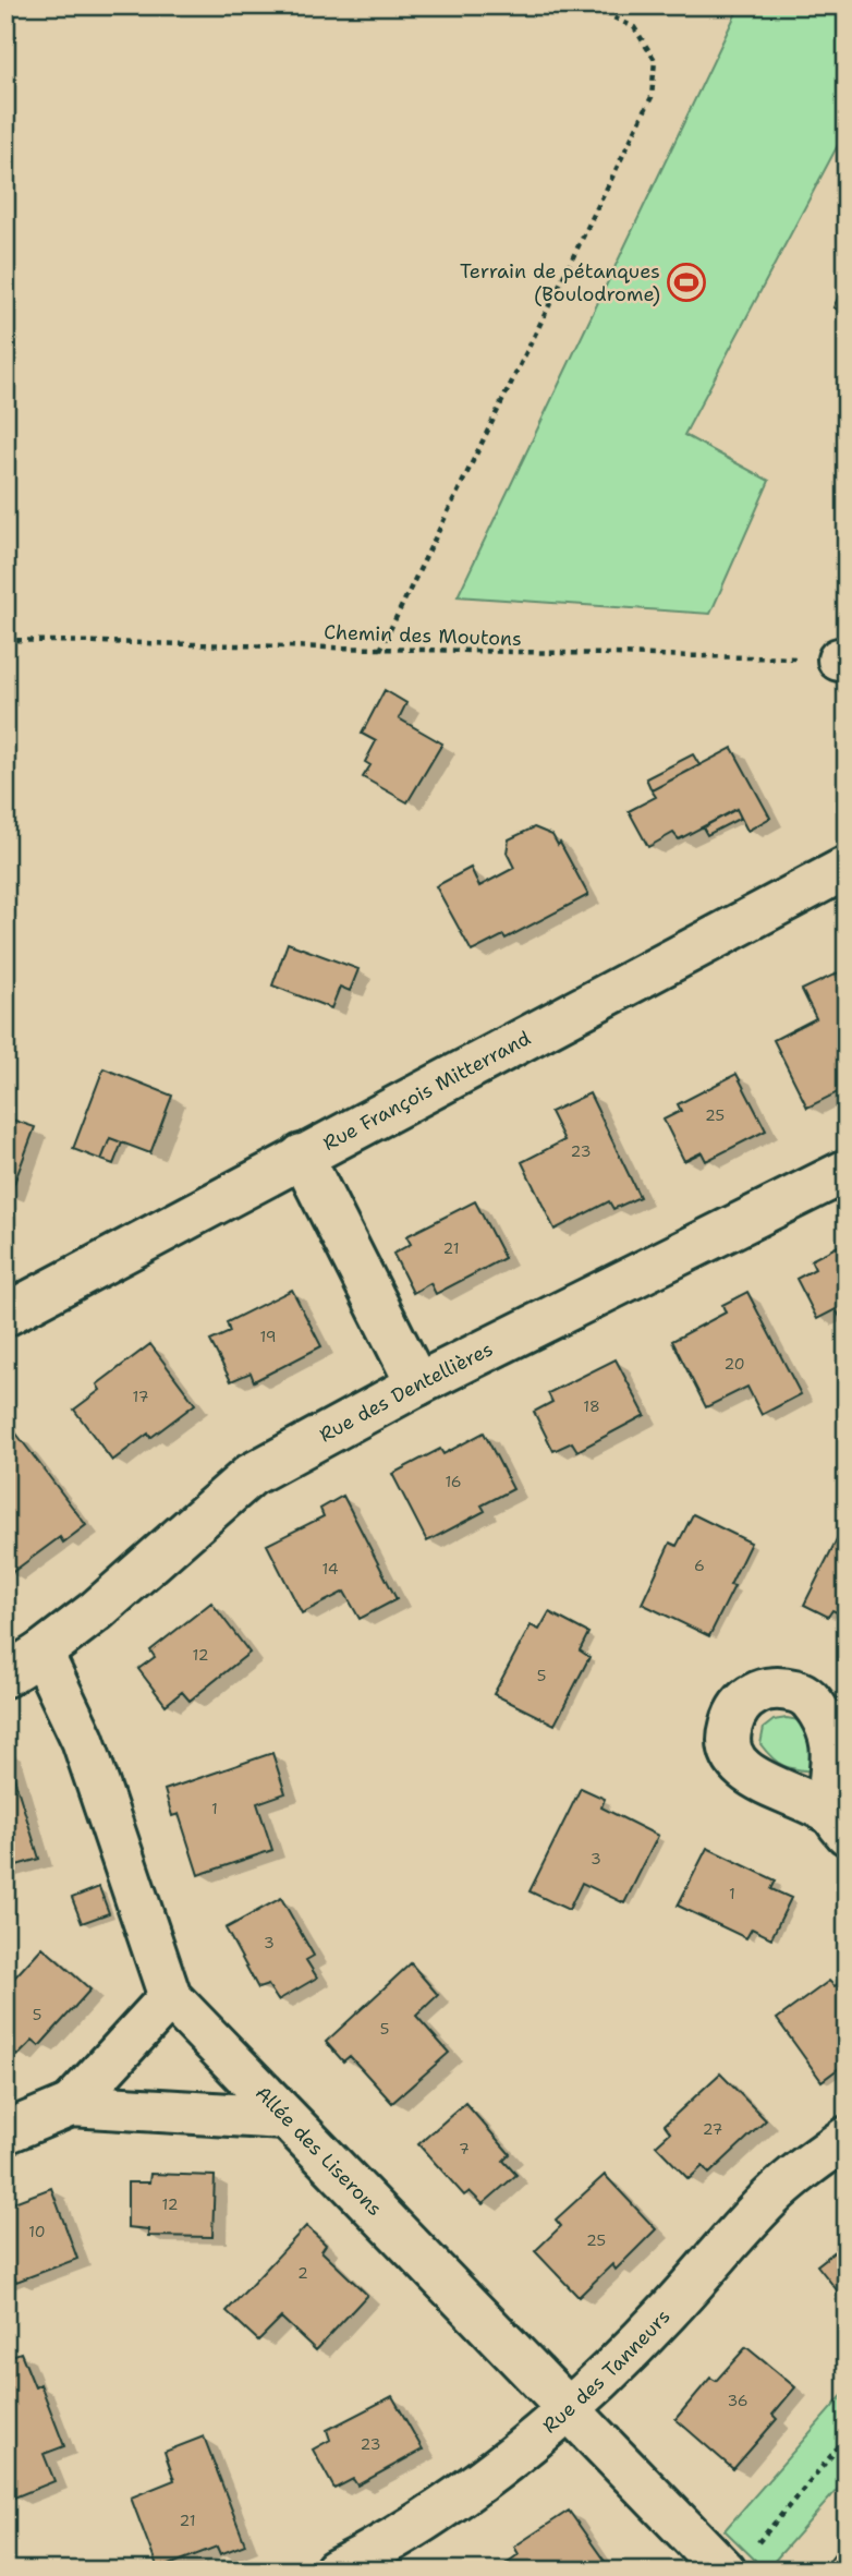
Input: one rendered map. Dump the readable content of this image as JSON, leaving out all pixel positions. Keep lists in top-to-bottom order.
{
  "streets": {
    "street": [
      "Rue François Mitterrand",
      "Rue des Dentellières",
      "Allée des Liserons",
      "Rue des Tanneurs"
    ],
    "path": ["Chemin des Moutons"]
  },
  "crossings": [
    ["Rue des Dentellières", "Allée des Liserons"],
    ["Allée des Liserons", "Rue des Tanneurs"]
  ],
  "places": {
    "sports": ["Terrain de pétanques (Boulodrome)"]
  },
  "house_numbers": [
    "25",
    "23",
    "21",
    "19",
    "20",
    "17",
    "18",
    "16",
    "6",
    "14",
    "12",
    "5",
    "1",
    "3",
    "1",
    "3",
    "5",
    "5",
    "27",
    "7",
    "12",
    "10",
    "25",
    "2",
    "36",
    "23",
    "21"
  ]
}
